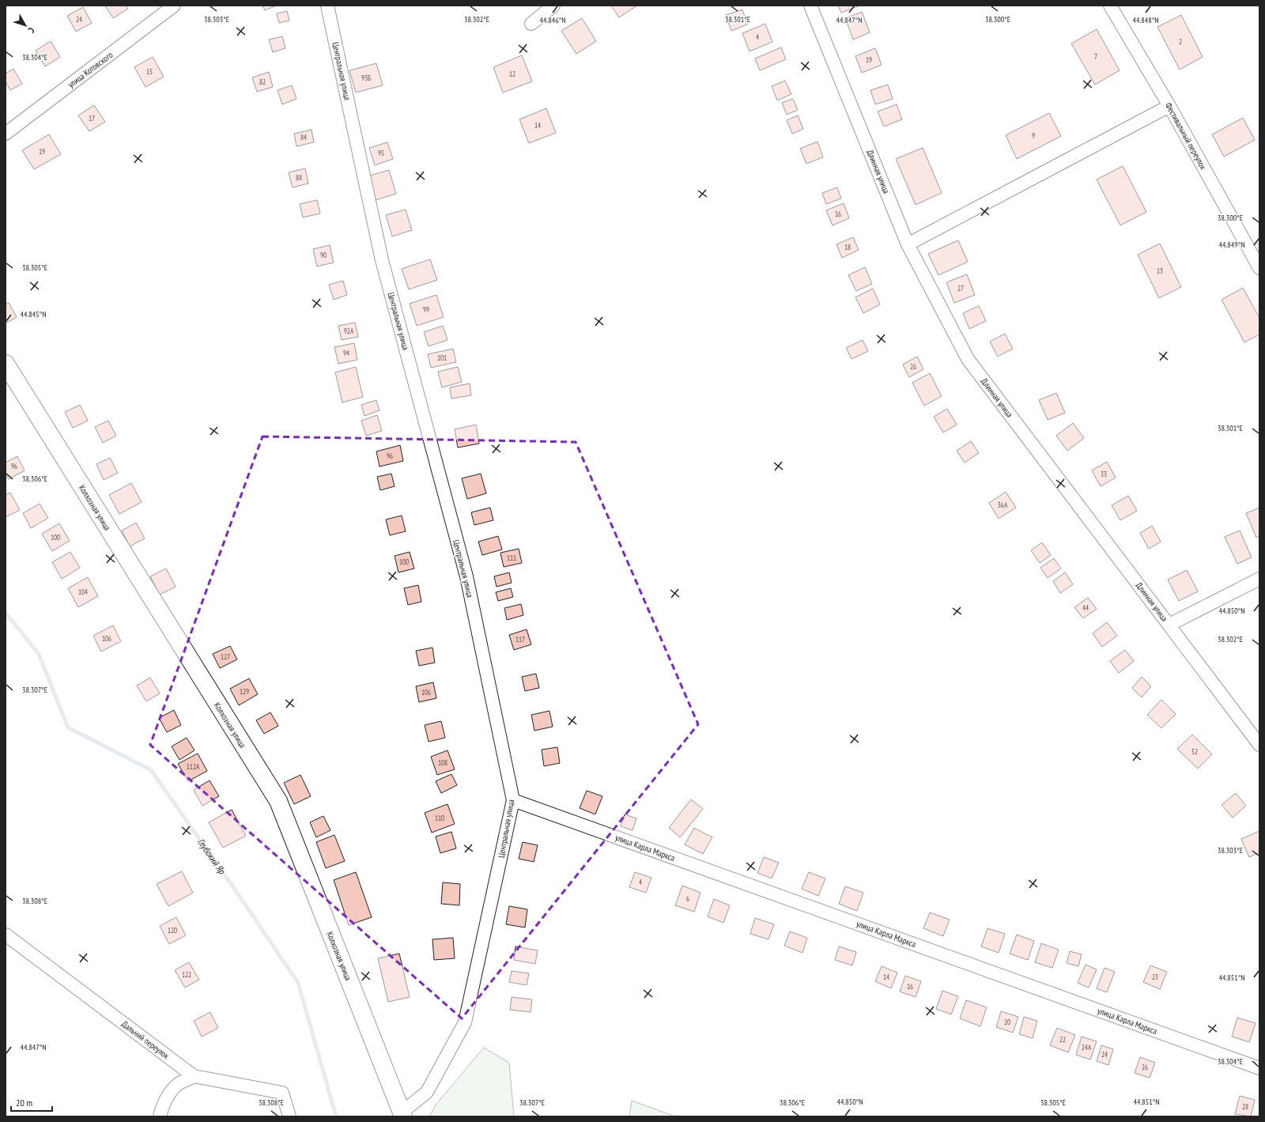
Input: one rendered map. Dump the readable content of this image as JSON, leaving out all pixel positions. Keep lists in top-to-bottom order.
{
  "streets": {
    "street": [
      "улица Котовского",
      "Центральная улица",
      "Фестивальный переулок",
      "Длинная улица",
      "Колхозная улица",
      "улица Карла Маркса",
      "Дальний переулок"
    ]
  },
  "crossings": [
    ["Центральная улица", "Колхозная улица"],
    ["Центральная улица", "улица Карла Маркса"]
  ],
  "water": ["Глубокий Яр"],
  "house_numbers": [
    "24",
    "4",
    "2",
    "7",
    "19",
    "15",
    "12",
    "93Б",
    "82",
    "17",
    "14",
    "9",
    "84",
    "19",
    "95",
    "88",
    "16",
    "18",
    "90",
    "13",
    "27",
    "99",
    "92А",
    "94",
    "101",
    "26",
    "96",
    "96",
    "33",
    "36А",
    "100",
    "111",
    "100",
    "104",
    "44",
    "106",
    "117",
    "127",
    "129",
    "106",
    "52",
    "108",
    "112А",
    "110",
    "4",
    "6",
    "120",
    "122",
    "14",
    "23",
    "16",
    "20",
    "22",
    "24А",
    "24",
    "26",
    "28"
  ],
  "scale_bar": "20 m",
  "north": "bottom right",
  "coordinates": [
    "38.301°E",
    "38.303°E",
    "38.302°E",
    "38.300°E",
    "44.846°N",
    "44.847°N",
    "44.848°N",
    "38.304°E",
    "44.849°N",
    "38.305°E",
    "44.845°N",
    "38.306°E",
    "44.850°N",
    "38.307°E",
    "38.308°E",
    "44.851°N"
  ]
}
